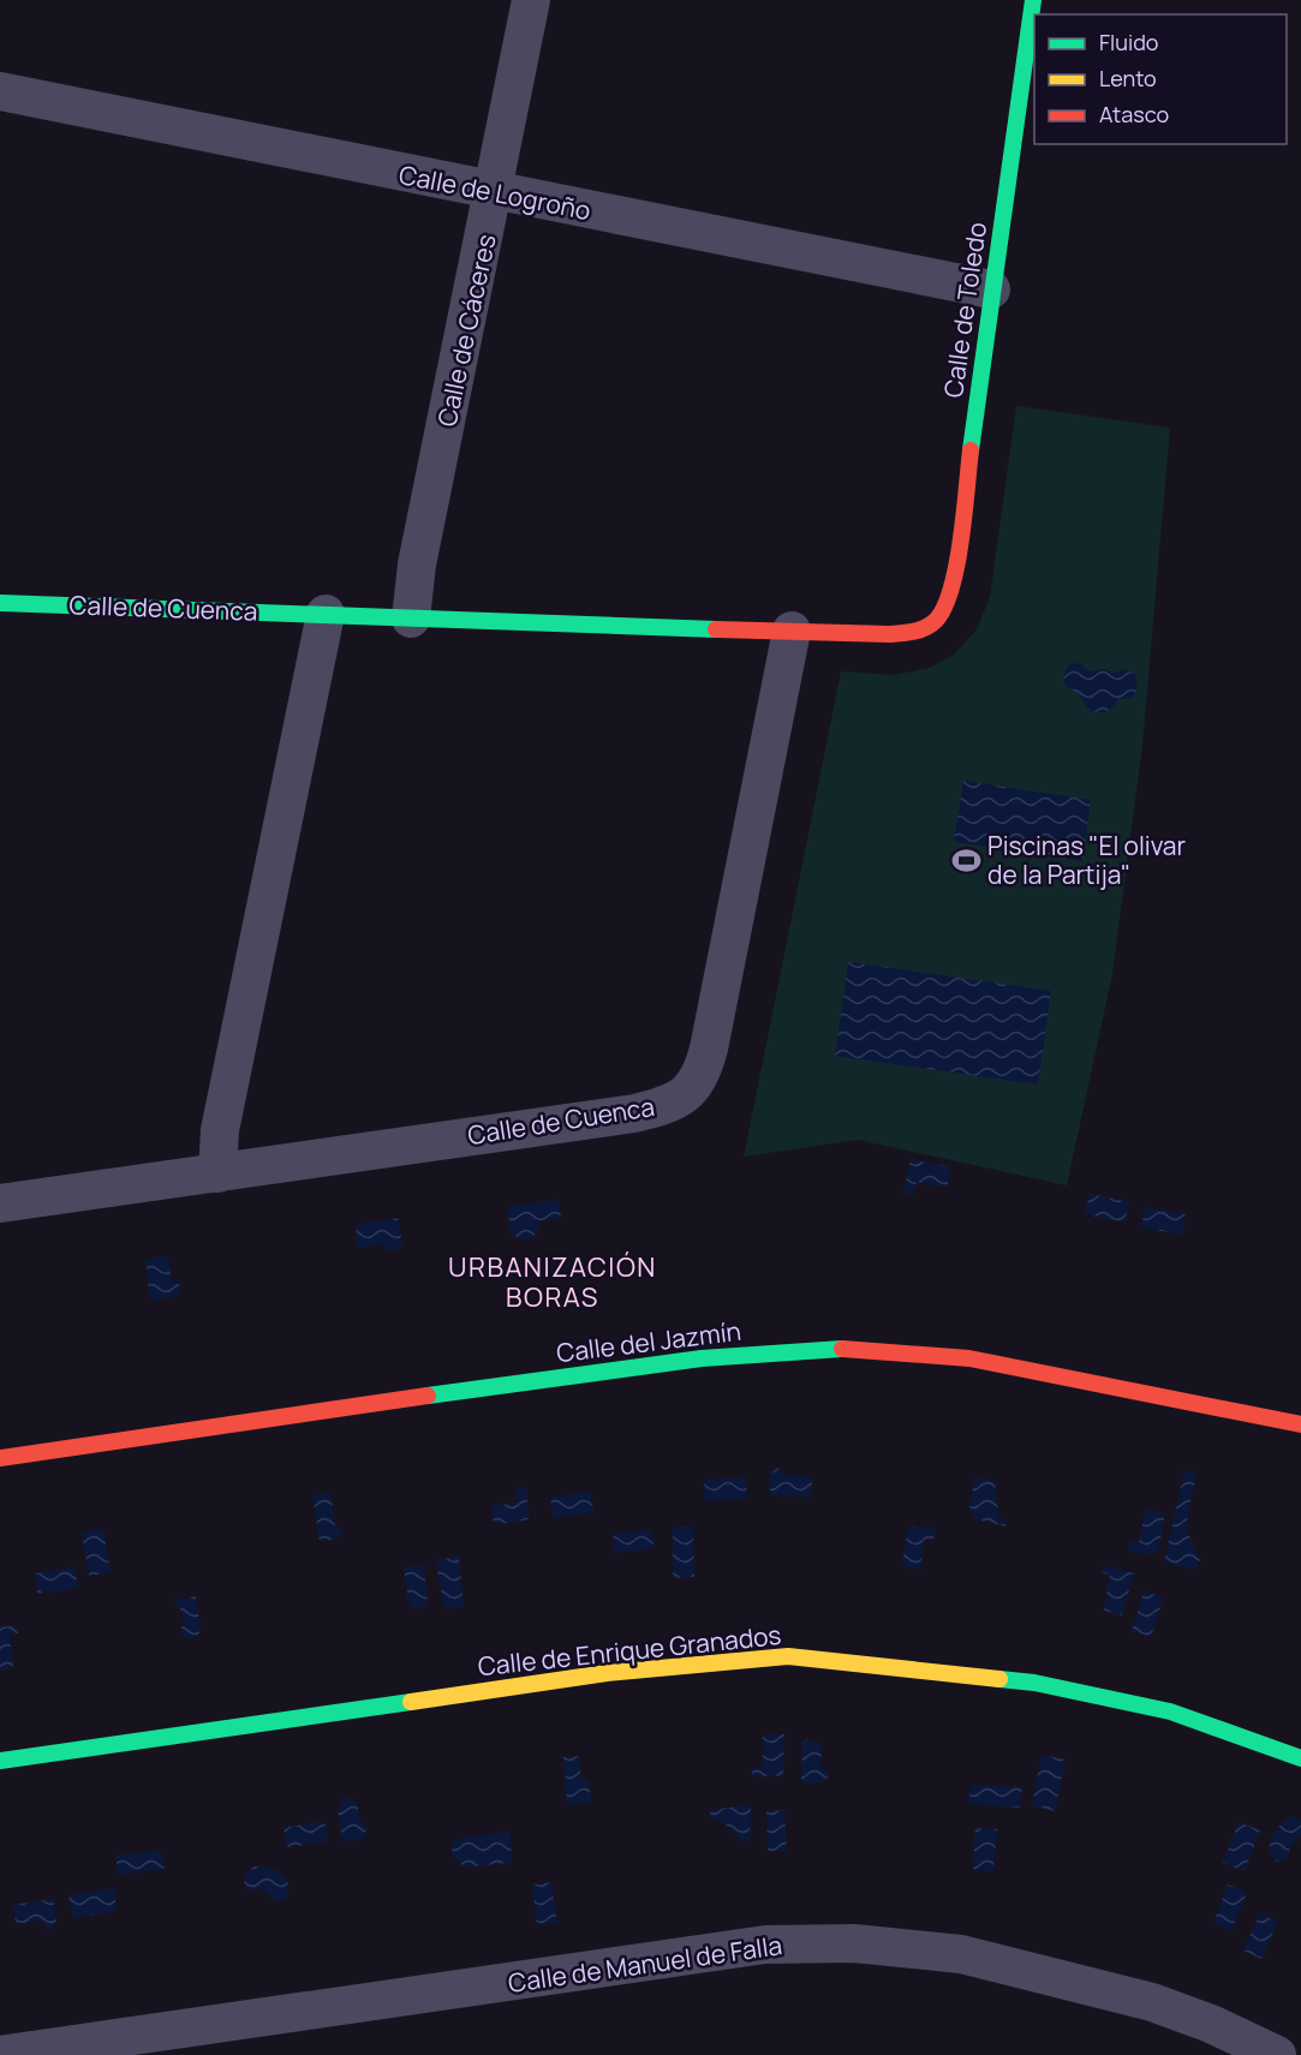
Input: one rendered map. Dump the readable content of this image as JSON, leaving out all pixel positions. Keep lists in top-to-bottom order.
{
  "streets": {
    "street": [
      "Calle de Logroño",
      "Calle de Toledo",
      "Calle de Cáceres",
      "Calle de Cuenca",
      "Calle del Jazmín",
      "Calle de Enrique Granados",
      "Calle de Manuel de Falla"
    ]
  },
  "crossings": [
    ["Calle de Logroño", "Calle de Toledo"],
    ["Calle de Logroño", "Calle de Cáceres"],
    ["Calle de Toledo", "Calle de Cuenca"],
    ["Calle de Cáceres", "Calle de Cuenca"]
  ],
  "districts": ["URBANIZACIÓN BORAS"],
  "places": {
    "sports": ["Piscinas \"El olivar de la Partija\""]
  },
  "legend": ["Fluido", "Lento", "Atasco"]
}
